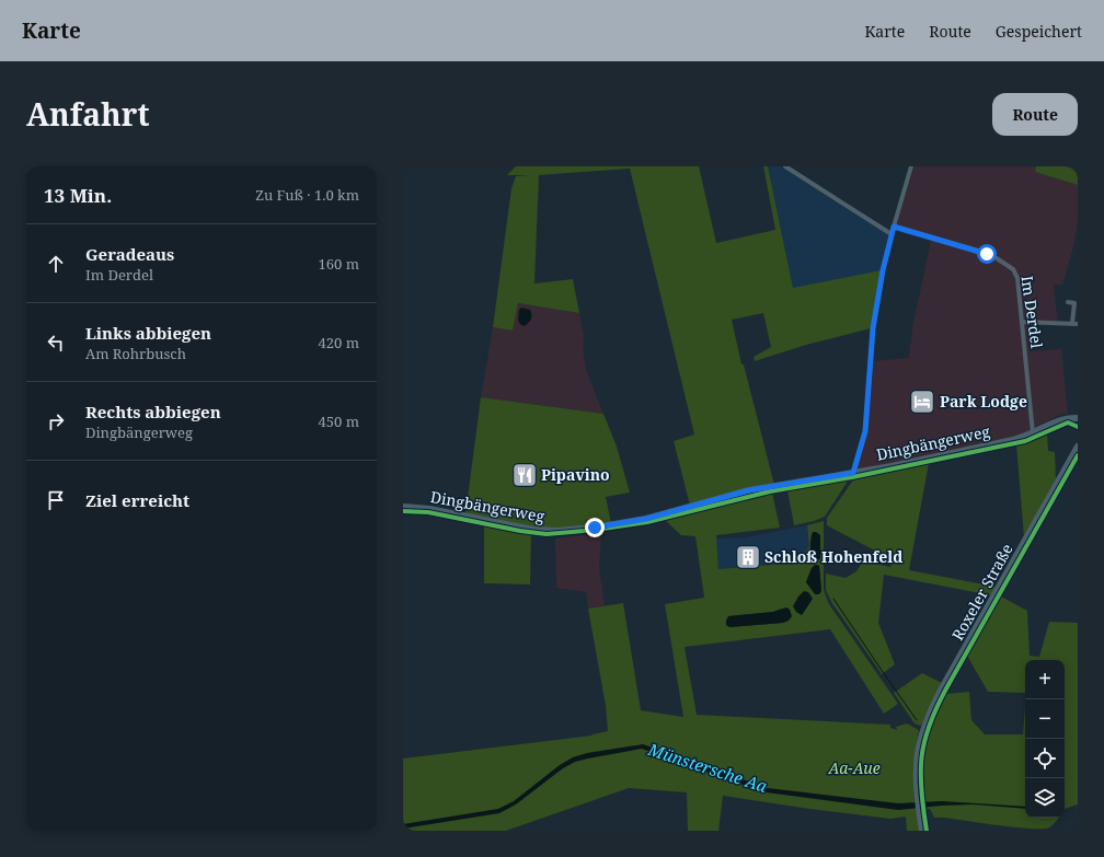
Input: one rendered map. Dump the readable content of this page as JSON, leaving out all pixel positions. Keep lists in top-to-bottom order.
{
  "streets": {
    "main road": ["Dingbängerweg", "Roxeler Straße"],
    "street": ["Im Derdel"]
  },
  "crossings": [
    ["Im Derdel", "Dingbängerweg"]
  ],
  "water": ["Münstersche Aa"],
  "parks": ["Aa-Aue"],
  "places": {
    "hotel": ["Park Lodge"],
    "restaurant": ["Pipavino"],
    "building": ["Schloß Hohenfeld"]
  },
  "page": {
    "header": "Karte",
    "nav": ["Karte", "Route", "Gespeichert"],
    "title": "Anfahrt",
    "buttons": "Route",
    "heading": ["13 Min.", "Zu Fuß · 1.0 km"],
    "list": [
      ["Geradeaus", "Im Derdel", "160 m"],
      ["Links abbiegen", "Am Rohrbusch", "420 m"],
      ["Rechts abbiegen", "Dingbängerweg", "450 m"],
      "Ziel erreicht"
    ],
    "map_buttons": ["+", "−"]
  }
}
